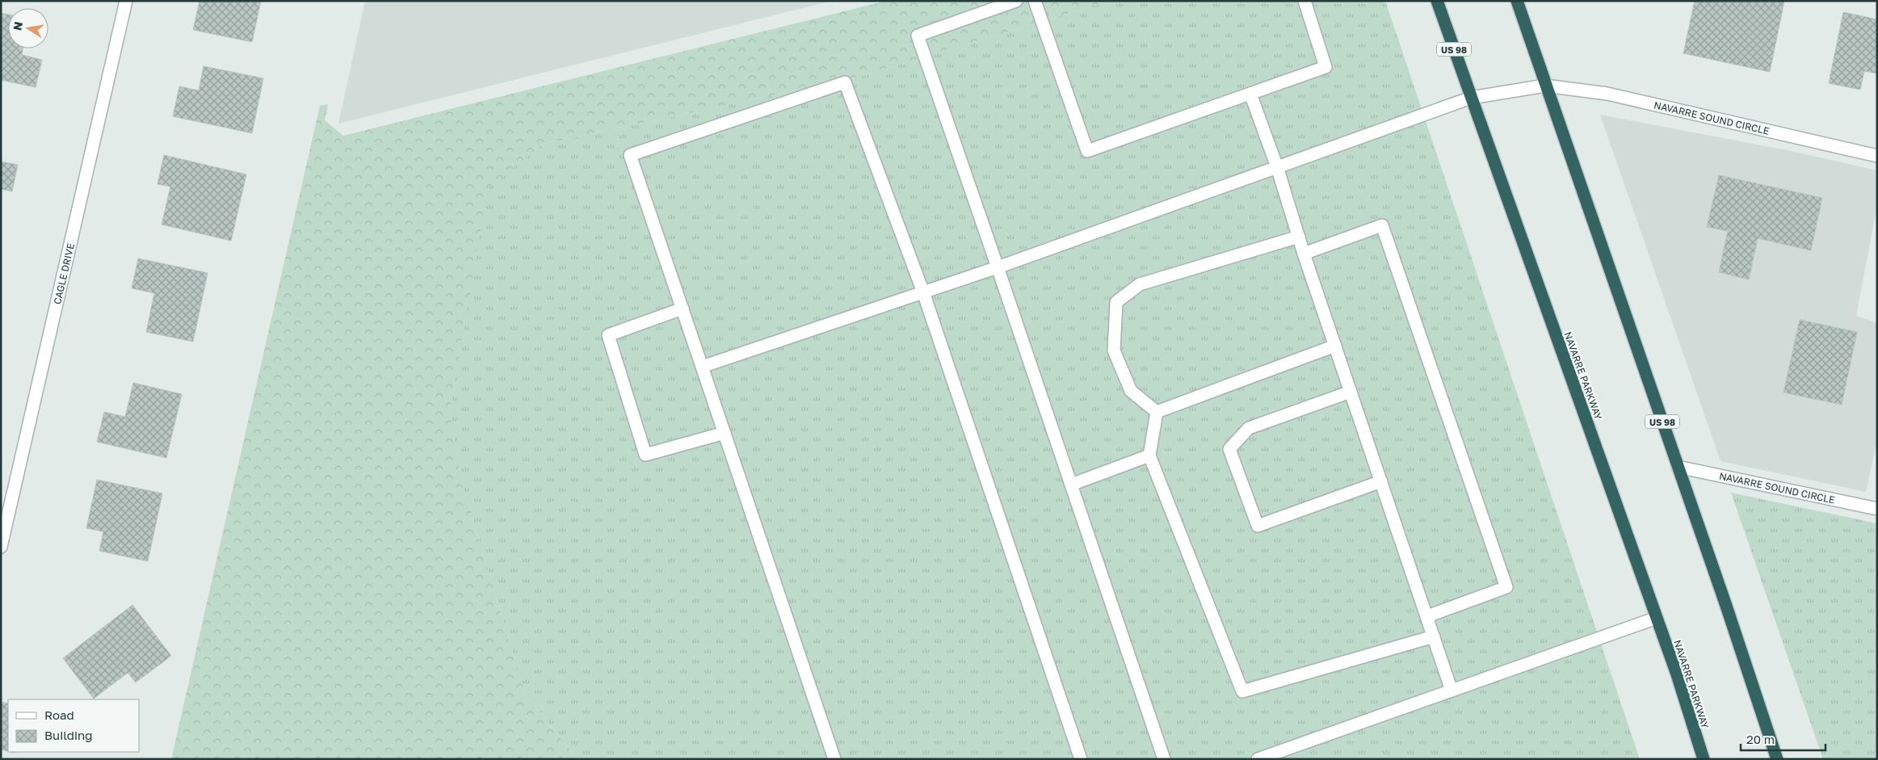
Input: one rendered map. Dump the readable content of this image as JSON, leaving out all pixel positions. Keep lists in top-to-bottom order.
{
  "streets": {
    "highway": ["US 98", "NAVARRE PARKWAY"],
    "street": ["NAVARRE SOUND CIRCLE", "CAGLE DRIVE"]
  },
  "crossings": [
    ["US 98", "NAVARRE SOUND CIRCLE"],
    ["NAVARRE SOUND CIRCLE", "NAVARRE PARKWAY"]
  ],
  "legend": ["Road", "Building"],
  "scale_bar": "20 m",
  "north": "left"
}
